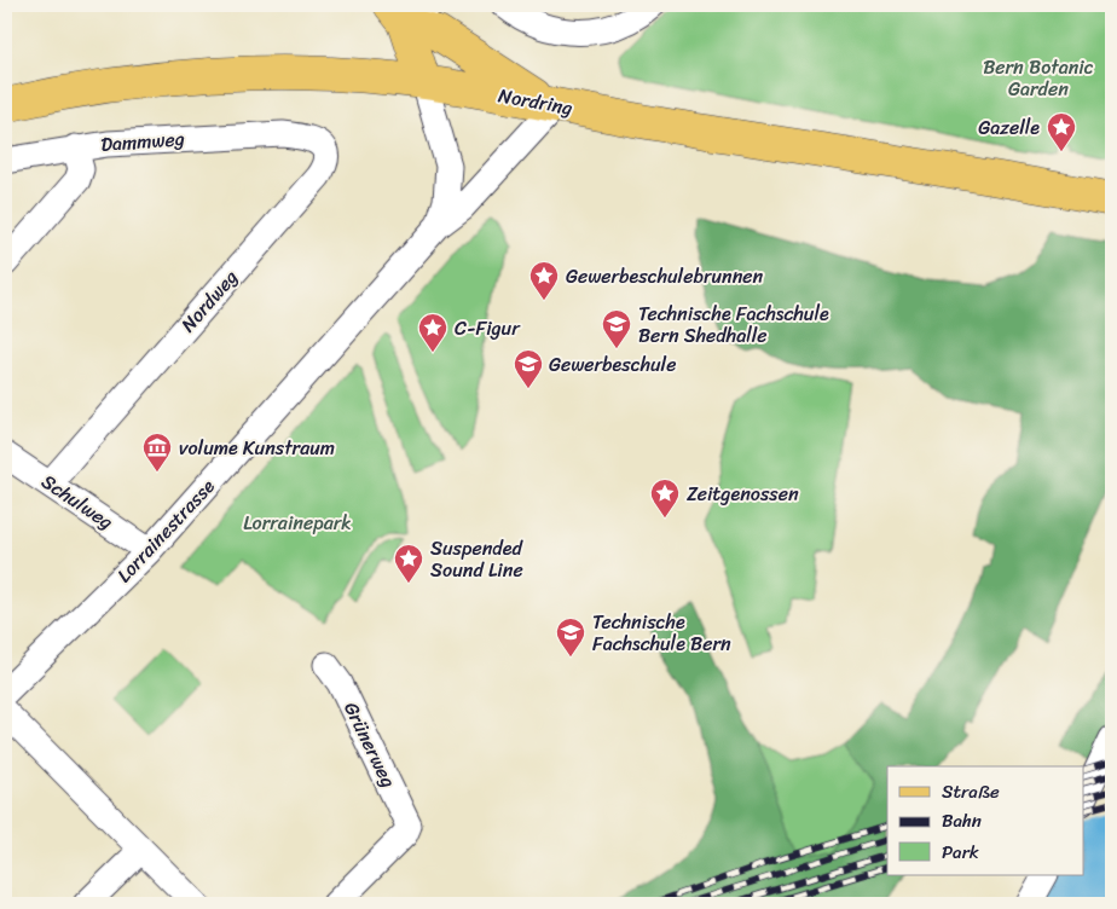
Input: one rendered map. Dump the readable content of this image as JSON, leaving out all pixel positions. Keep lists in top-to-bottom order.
{
  "streets": {
    "main road": ["Nordring"],
    "street": [
      "Dammweg",
      "Nordweg",
      "Schulweg",
      "Lorrainestrasse",
      "Grünerweg"
    ]
  },
  "crossings": [
    ["Nordring", "Lorrainestrasse"],
    ["Dammweg", "Nordweg"],
    ["Nordweg", "Schulweg"],
    ["Schulweg", "Lorrainestrasse"]
  ],
  "parks": ["Bern Botanic Garden", "Lorrainepark"],
  "places": {
    "place": [
      "Gazelle",
      "Gewerbeschulebrunnen",
      "C-Figur",
      "Zeitgenossen",
      "Suspended Sound Line"
    ],
    "school or university": ["Technische Fachschule Bern Shedhalle", "Gewerbeschule", "Technische Fachschule Bern"],
    "museum": ["volume Kunstraum"]
  },
  "legend": ["Straße", "Bahn", "Park"]
}
